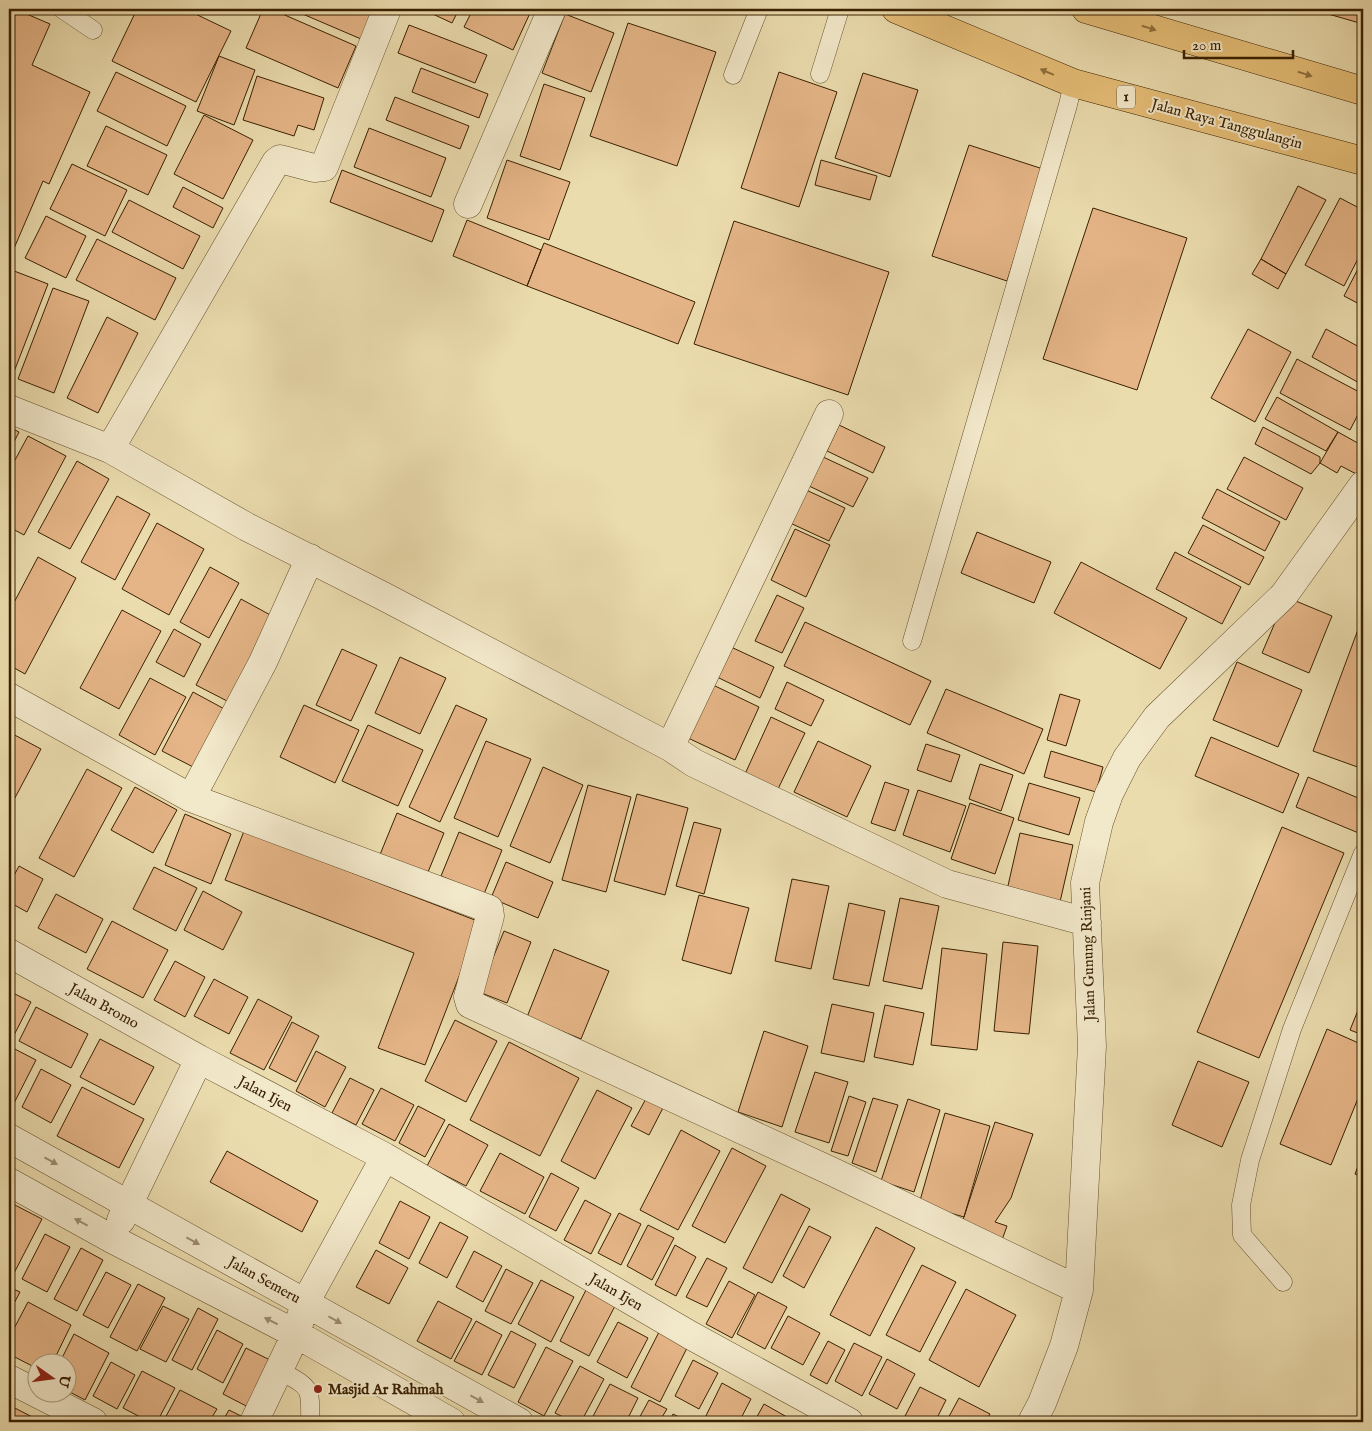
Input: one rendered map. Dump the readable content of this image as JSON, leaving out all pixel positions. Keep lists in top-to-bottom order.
{
  "streets": {
    "highway": ["1", "Jalan Raya Tanggulangin"],
    "street": [
      "Jalan Gunung Rinjani",
      "Jalan Bromo",
      "Jalan Ijen",
      "Jalan Semeru"
    ]
  },
  "crossings": [
    ["Jalan Bromo", "Jalan Ijen"]
  ],
  "one_way": ["Jalan Raya Tanggulangin"],
  "places": ["Masjid Ar Rahmah"],
  "scale_bar": "20 m",
  "north": "right"
}
